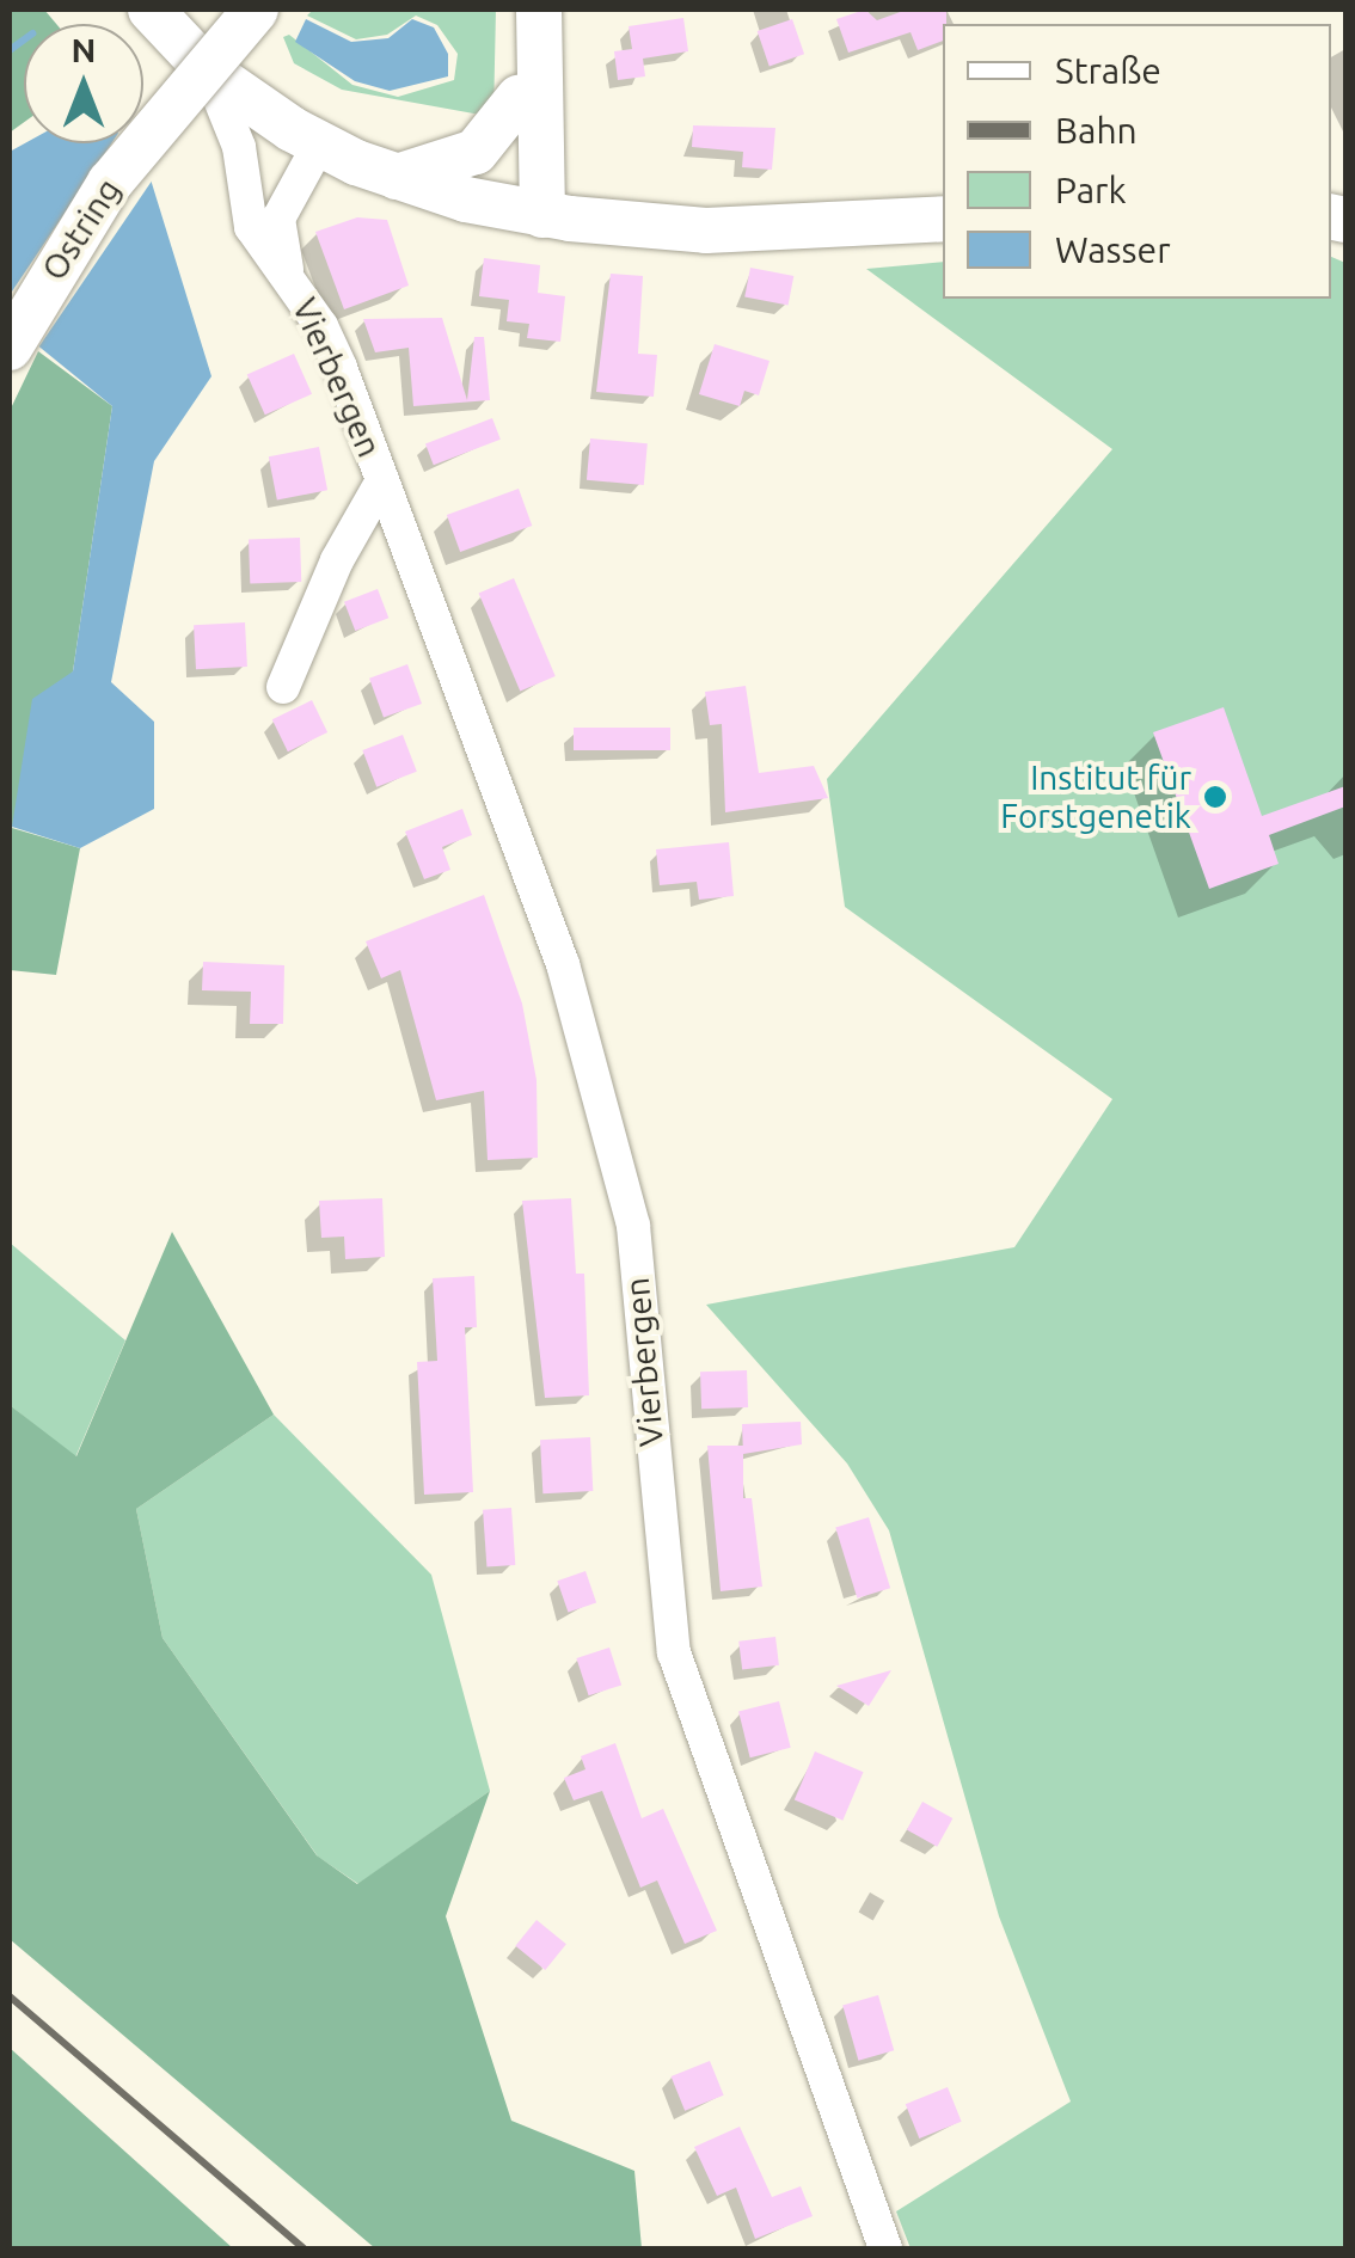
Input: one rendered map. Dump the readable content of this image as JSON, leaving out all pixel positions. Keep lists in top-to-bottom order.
{
  "streets": {
    "main road": ["Ostring"],
    "street": ["Vierbergen"]
  },
  "places": ["Institut für Forstgenetik"],
  "legend": [
    "Straße",
    "Bahn",
    "Park",
    "Wasser"
  ],
  "north": "top"
}
